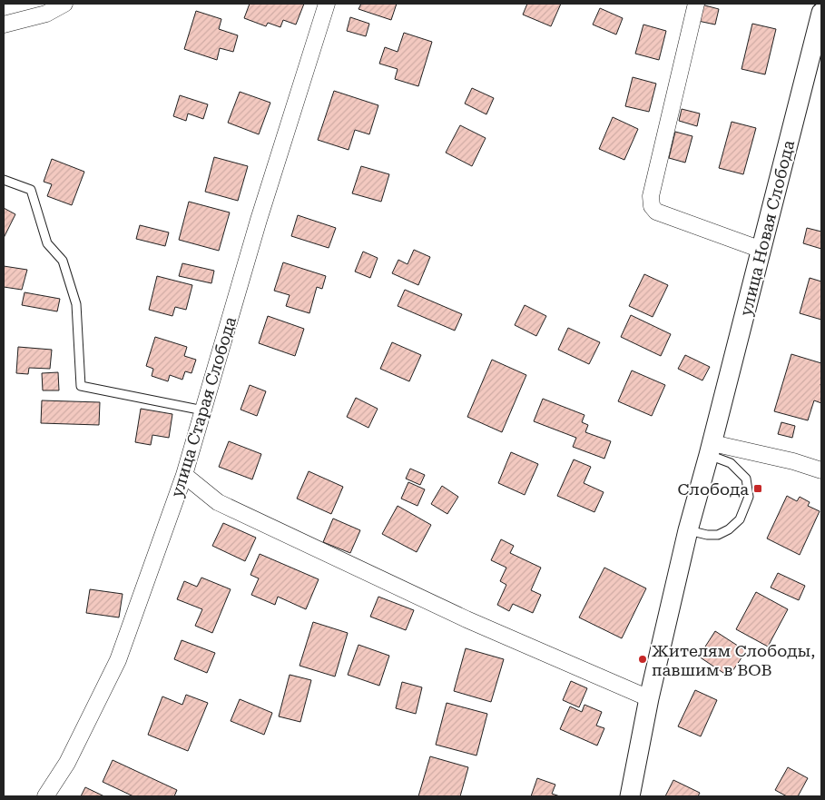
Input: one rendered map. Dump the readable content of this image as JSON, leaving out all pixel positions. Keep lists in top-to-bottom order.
{
  "streets": {
    "street": ["улица Новая Слобода", "улица Старая Слобода"]
  },
  "places": {
    "transit": ["Слобода"],
    "other": ["Жителям Слободы, павшим в ВОВ"]
  }
}
